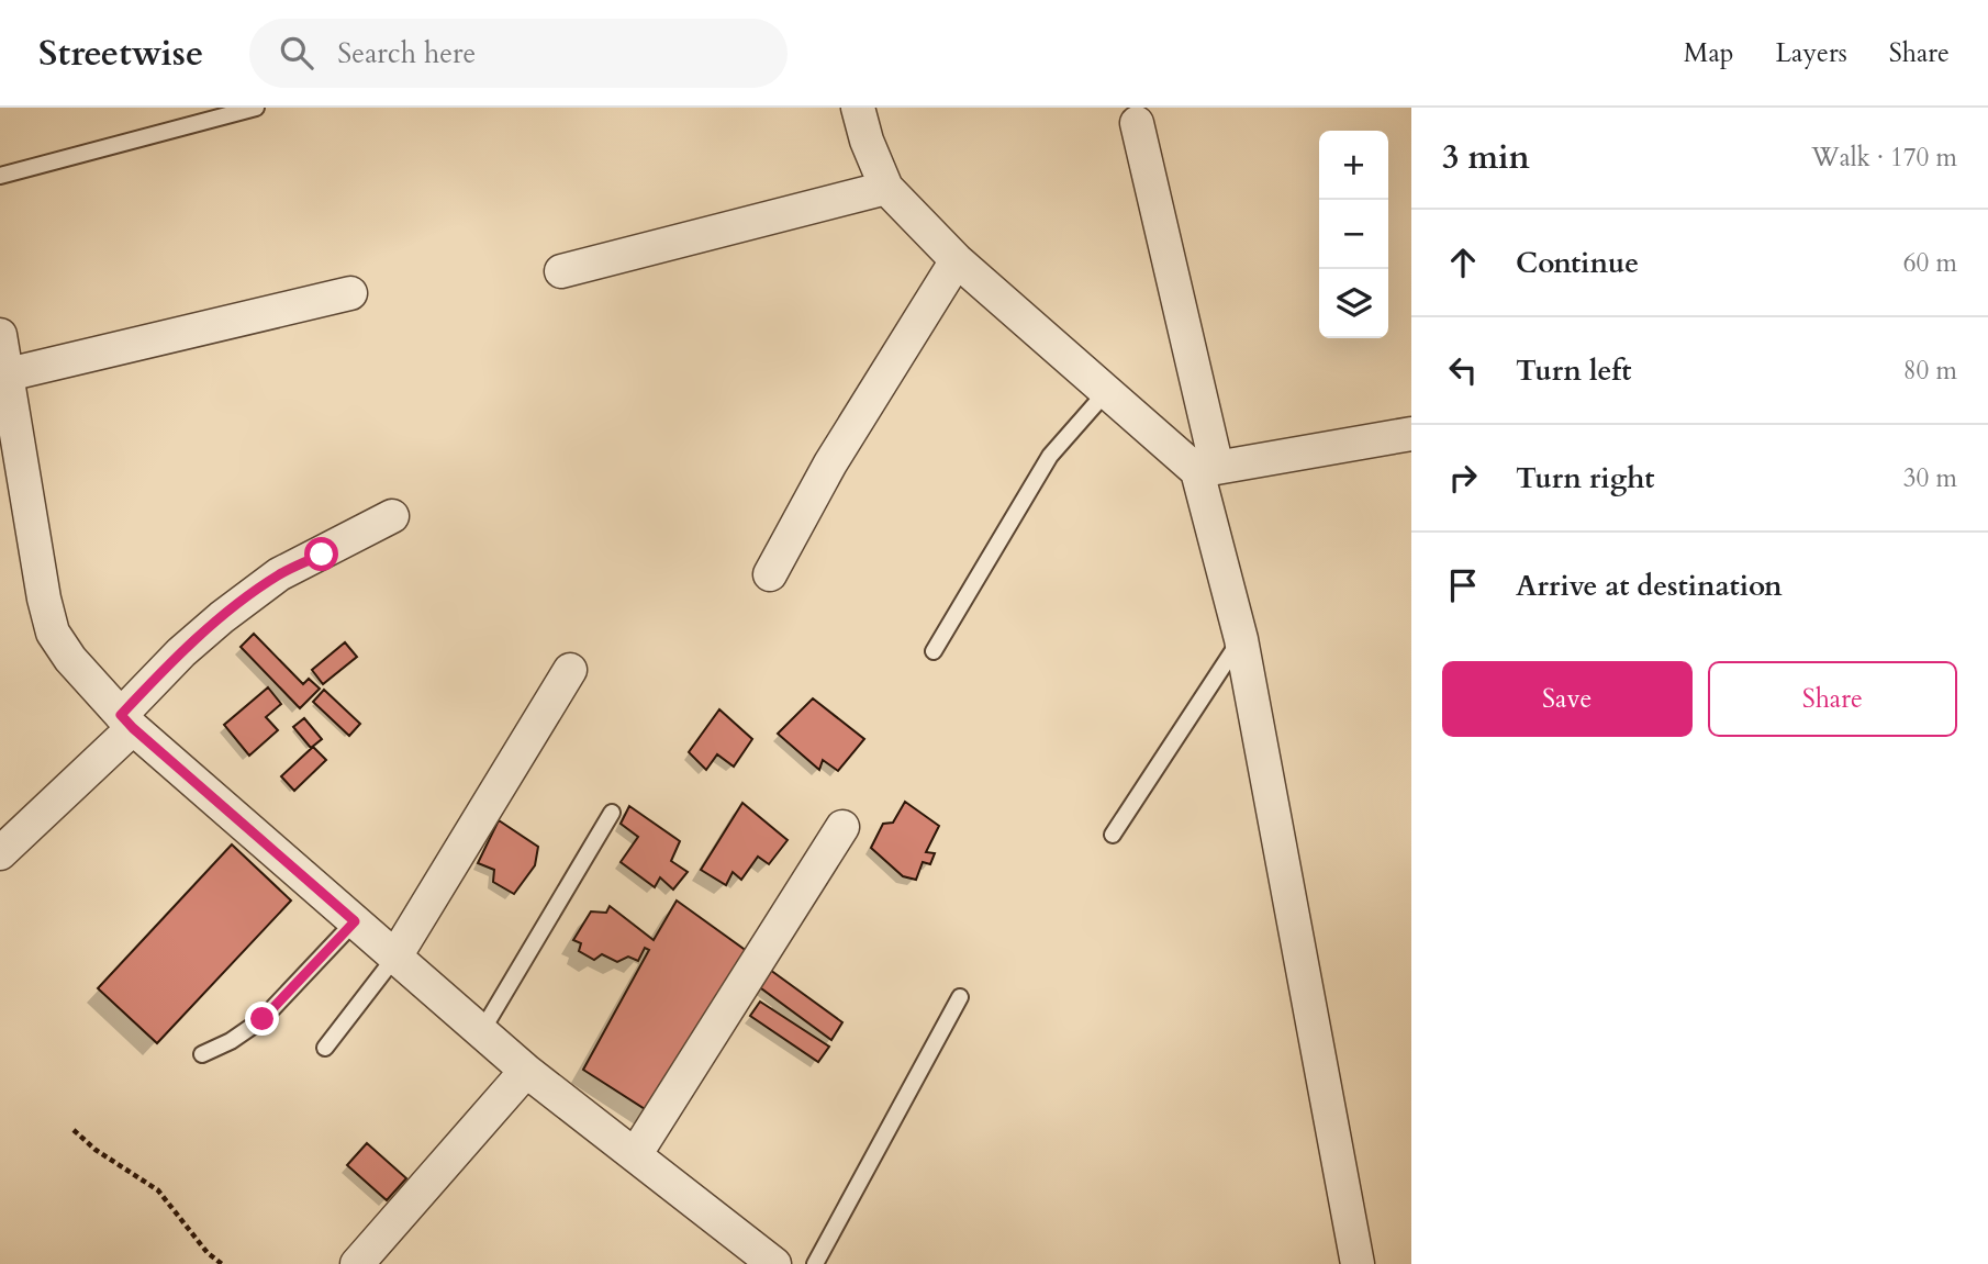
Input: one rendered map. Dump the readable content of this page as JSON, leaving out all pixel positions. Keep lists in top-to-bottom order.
{
  "page": {
    "header": "Streetwise",
    "search": "Search here",
    "nav": ["Map", "Layers", "Share"],
    "heading": ["3 min", "Walk · 170 m"],
    "map_buttons": ["+", "−"],
    "list": [
      ["Continue", "60 m"],
      ["Turn left", "80 m"],
      ["Turn right", "30 m"],
      "Arrive at destination"
    ],
    "buttons": ["Save", "Share"]
  }
}
